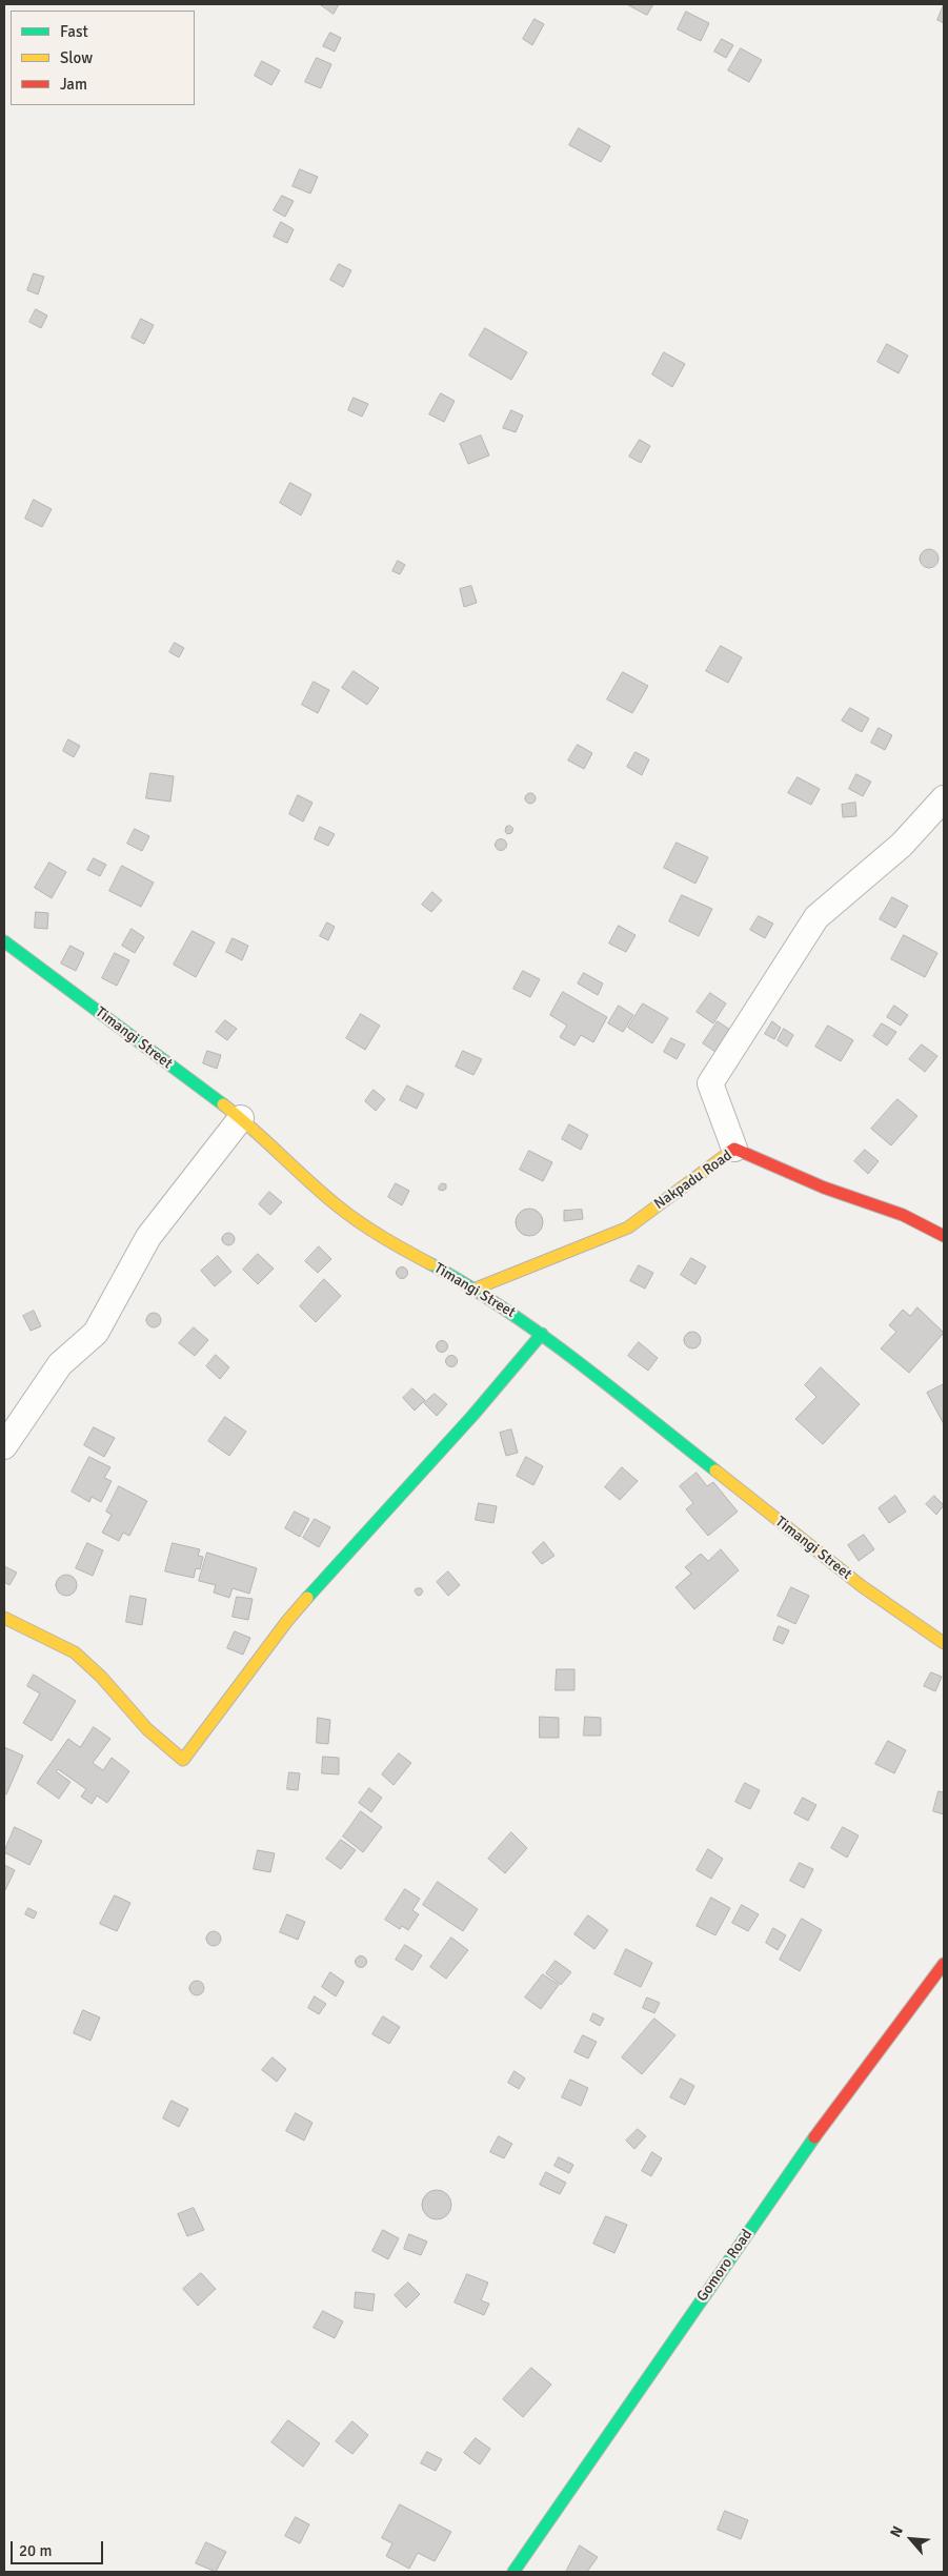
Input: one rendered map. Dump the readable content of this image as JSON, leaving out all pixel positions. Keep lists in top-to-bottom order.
{
  "streets": {
    "street": ["Timangi Street", "Nakpadu Road", "Gomoro Road"]
  },
  "crossings": [
    ["Timangi Street", "Nakpadu Road"]
  ],
  "legend": ["Fast", "Slow", "Jam"],
  "scale_bar": "20 m",
  "north": "top left"
}
